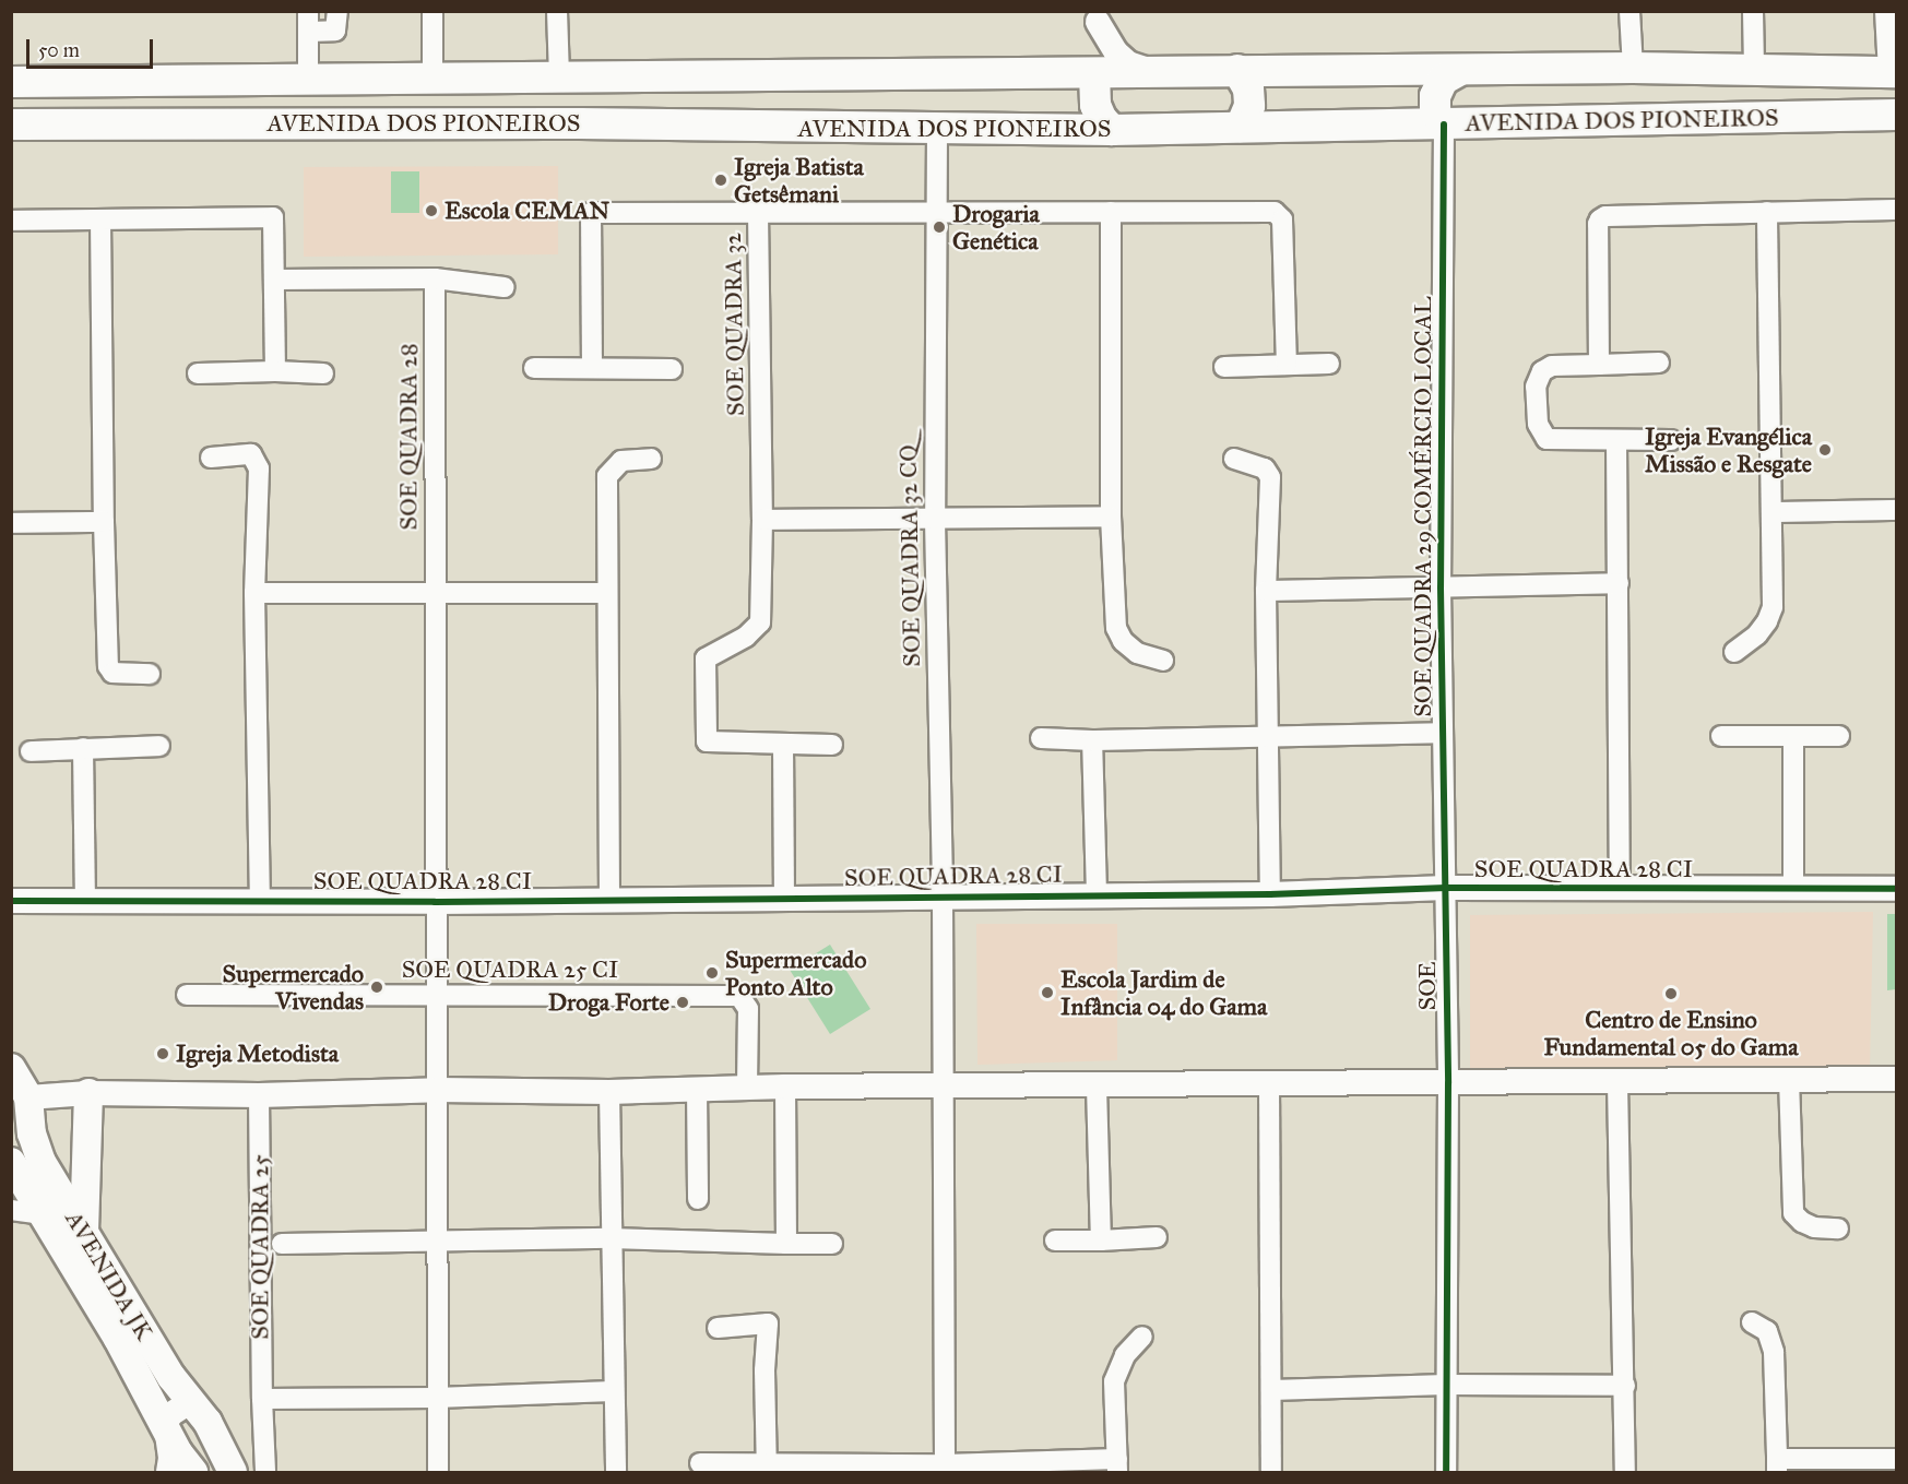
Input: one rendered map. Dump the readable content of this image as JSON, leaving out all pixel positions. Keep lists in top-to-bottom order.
{
  "streets": {
    "main road": ["AVENIDA DOS PIONEIROS", "AVENIDA JK"],
    "street": [
      "SOE QUADRA 32",
      "SOE QUADRA 28",
      "SOE QUADRA 29 COMÉRCIO LOCAL",
      "SOE QUADRA 32 CQ",
      "SOE QUADRA 28 CI",
      "SOE QUADRA 25 CI",
      "SOE",
      "SOE QUADRA 25"
    ]
  },
  "crossings": [
    ["AVENIDA DOS PIONEIROS", "SOE QUADRA 29 COMÉRCIO LOCAL"],
    ["AVENIDA DOS PIONEIROS", "SOE QUADRA 32 CQ"],
    ["SOE QUADRA 28", "SOE QUADRA 28 CI"],
    ["SOE QUADRA 28", "SOE QUADRA 25 CI"],
    ["SOE QUADRA 29 COMÉRCIO LOCAL", "SOE QUADRA 28 CI"],
    ["SOE QUADRA 29 COMÉRCIO LOCAL", "SOE"],
    ["SOE QUADRA 32 CQ", "SOE QUADRA 28 CI"],
    ["SOE QUADRA 28 CI", "SOE"]
  ],
  "places": [
    "Igreja Batista Getsêmani",
    "Escola CEMAN",
    "Drogaria Genética",
    "Igreja Evangélica Missão e Resgate",
    "Supermercado Ponto Alto",
    "Supermercado Vivendas",
    "Escola Jardim de Infância 04 do Gama",
    "Centro de Ensino Fundamental 05 do Gama",
    "Droga Forte",
    "Igreja Metodista"
  ],
  "scale_bar": "50 m"
}
